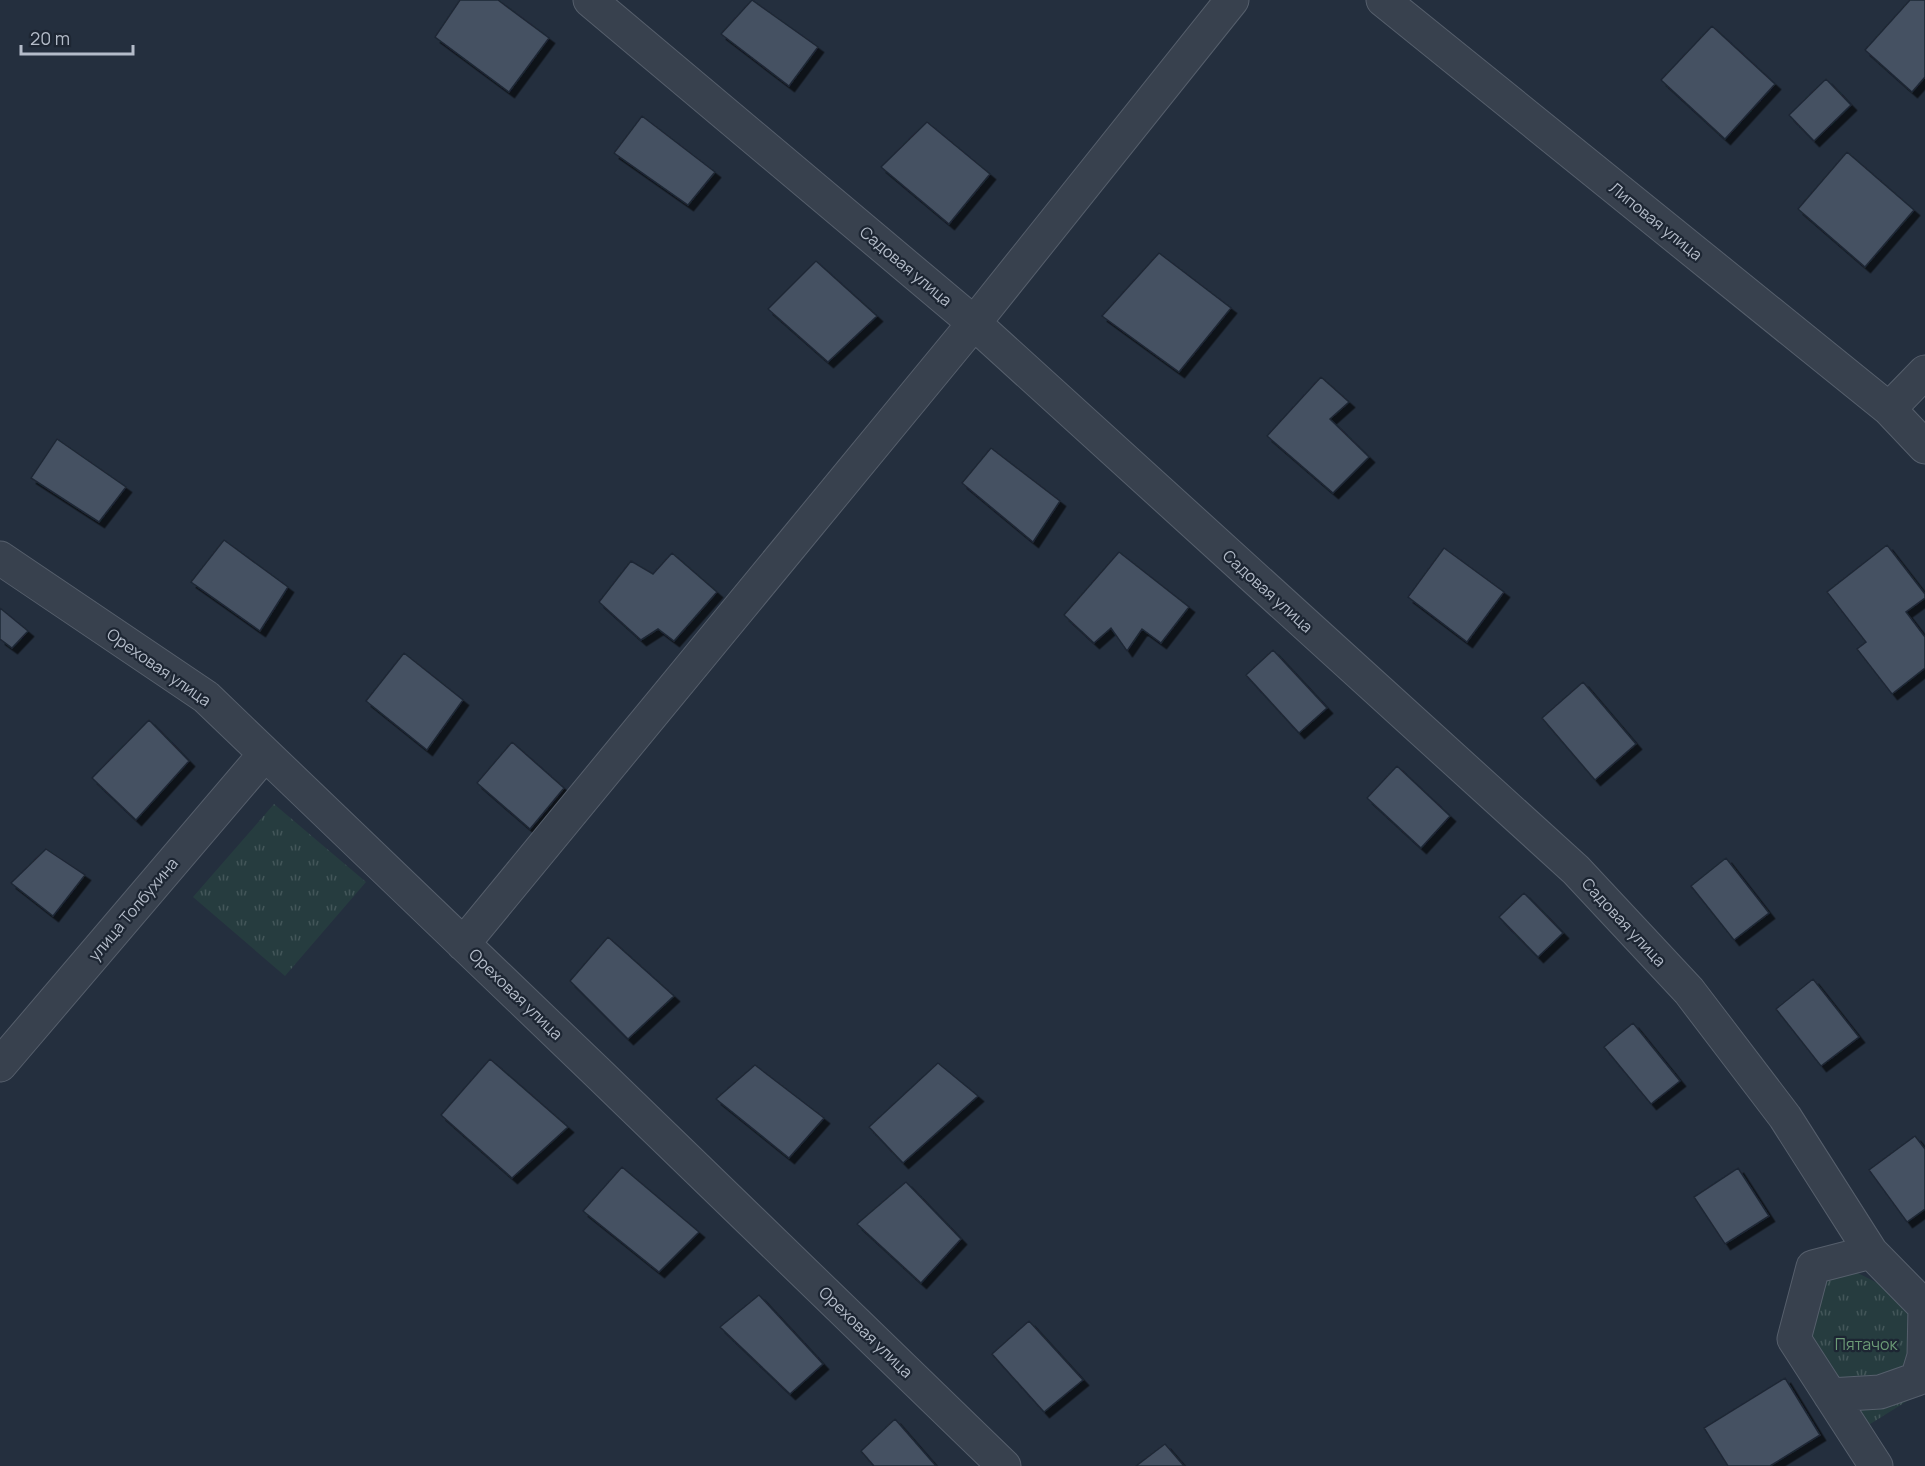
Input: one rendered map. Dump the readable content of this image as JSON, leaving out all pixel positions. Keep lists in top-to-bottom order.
{
  "streets": {
    "street": [
      "Липовая улица",
      "Садовая улица",
      "Ореховая улица",
      "улица Толбухина"
    ]
  },
  "crossings": [
    ["Ореховая улица", "улица Толбухина"]
  ],
  "parks": ["Пятачок"],
  "scale_bar": "20 m"
}
